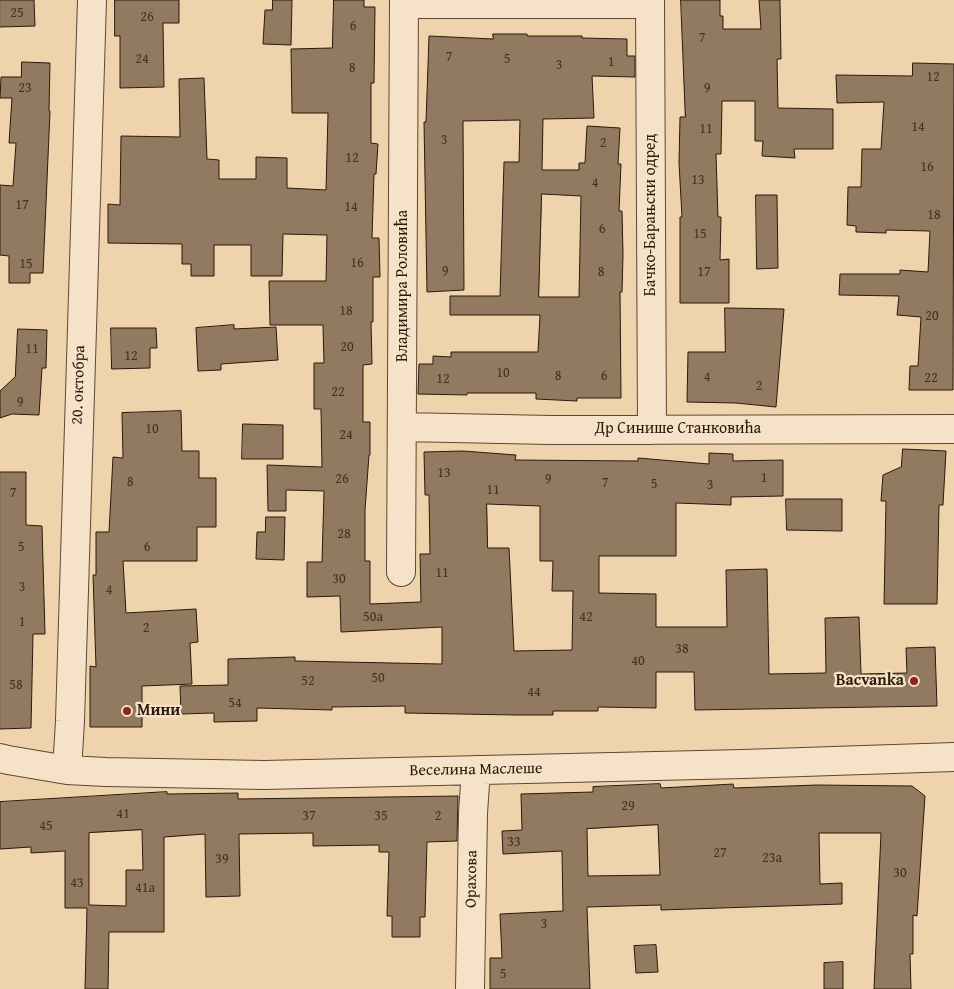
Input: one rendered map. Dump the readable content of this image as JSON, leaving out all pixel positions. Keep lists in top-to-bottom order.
{
  "streets": {
    "street": [
      "Бачко-Барањски одред",
      "Владимира Роловића",
      "20. октобра",
      "Др Синише Станковића",
      "Веселина Маслеше",
      "Орахова"
    ]
  },
  "crossings": [
    ["Бачко-Барањски одред", "Др Синише Станковића"],
    ["Владимира Роловића", "Др Синише Станковића"],
    ["20. октобра", "Веселина Маслеше"],
    ["Веселина Маслеше", "Орахова"]
  ],
  "places": ["Bacvanka", "Мини"],
  "house_numbers": [
    "25",
    "26",
    "6",
    "7",
    "7",
    "24",
    "5",
    "1",
    "3",
    "8",
    "12",
    "23",
    "9",
    "14",
    "11",
    "3",
    "2",
    "12",
    "16",
    "13",
    "4",
    "17",
    "14",
    "18",
    "6",
    "15",
    "16",
    "15",
    "9",
    "8",
    "17",
    "18",
    "20",
    "20",
    "11",
    "12",
    "10",
    "8",
    "6",
    "4",
    "22",
    "12",
    "2",
    "22",
    "9",
    "10",
    "24",
    "13",
    "1",
    "26",
    "9",
    "8",
    "7",
    "5",
    "3",
    "11",
    "7",
    "28",
    "5",
    "6",
    "11",
    "30",
    "3",
    "4",
    "50a",
    "42",
    "1",
    "2",
    "38",
    "40",
    "50",
    "52",
    "58",
    "44",
    "54",
    "29",
    "41",
    "37",
    "35",
    "2",
    "45",
    "33",
    "27",
    "23a",
    "39",
    "30",
    "43",
    "41a",
    "3",
    "5"
  ]
}
